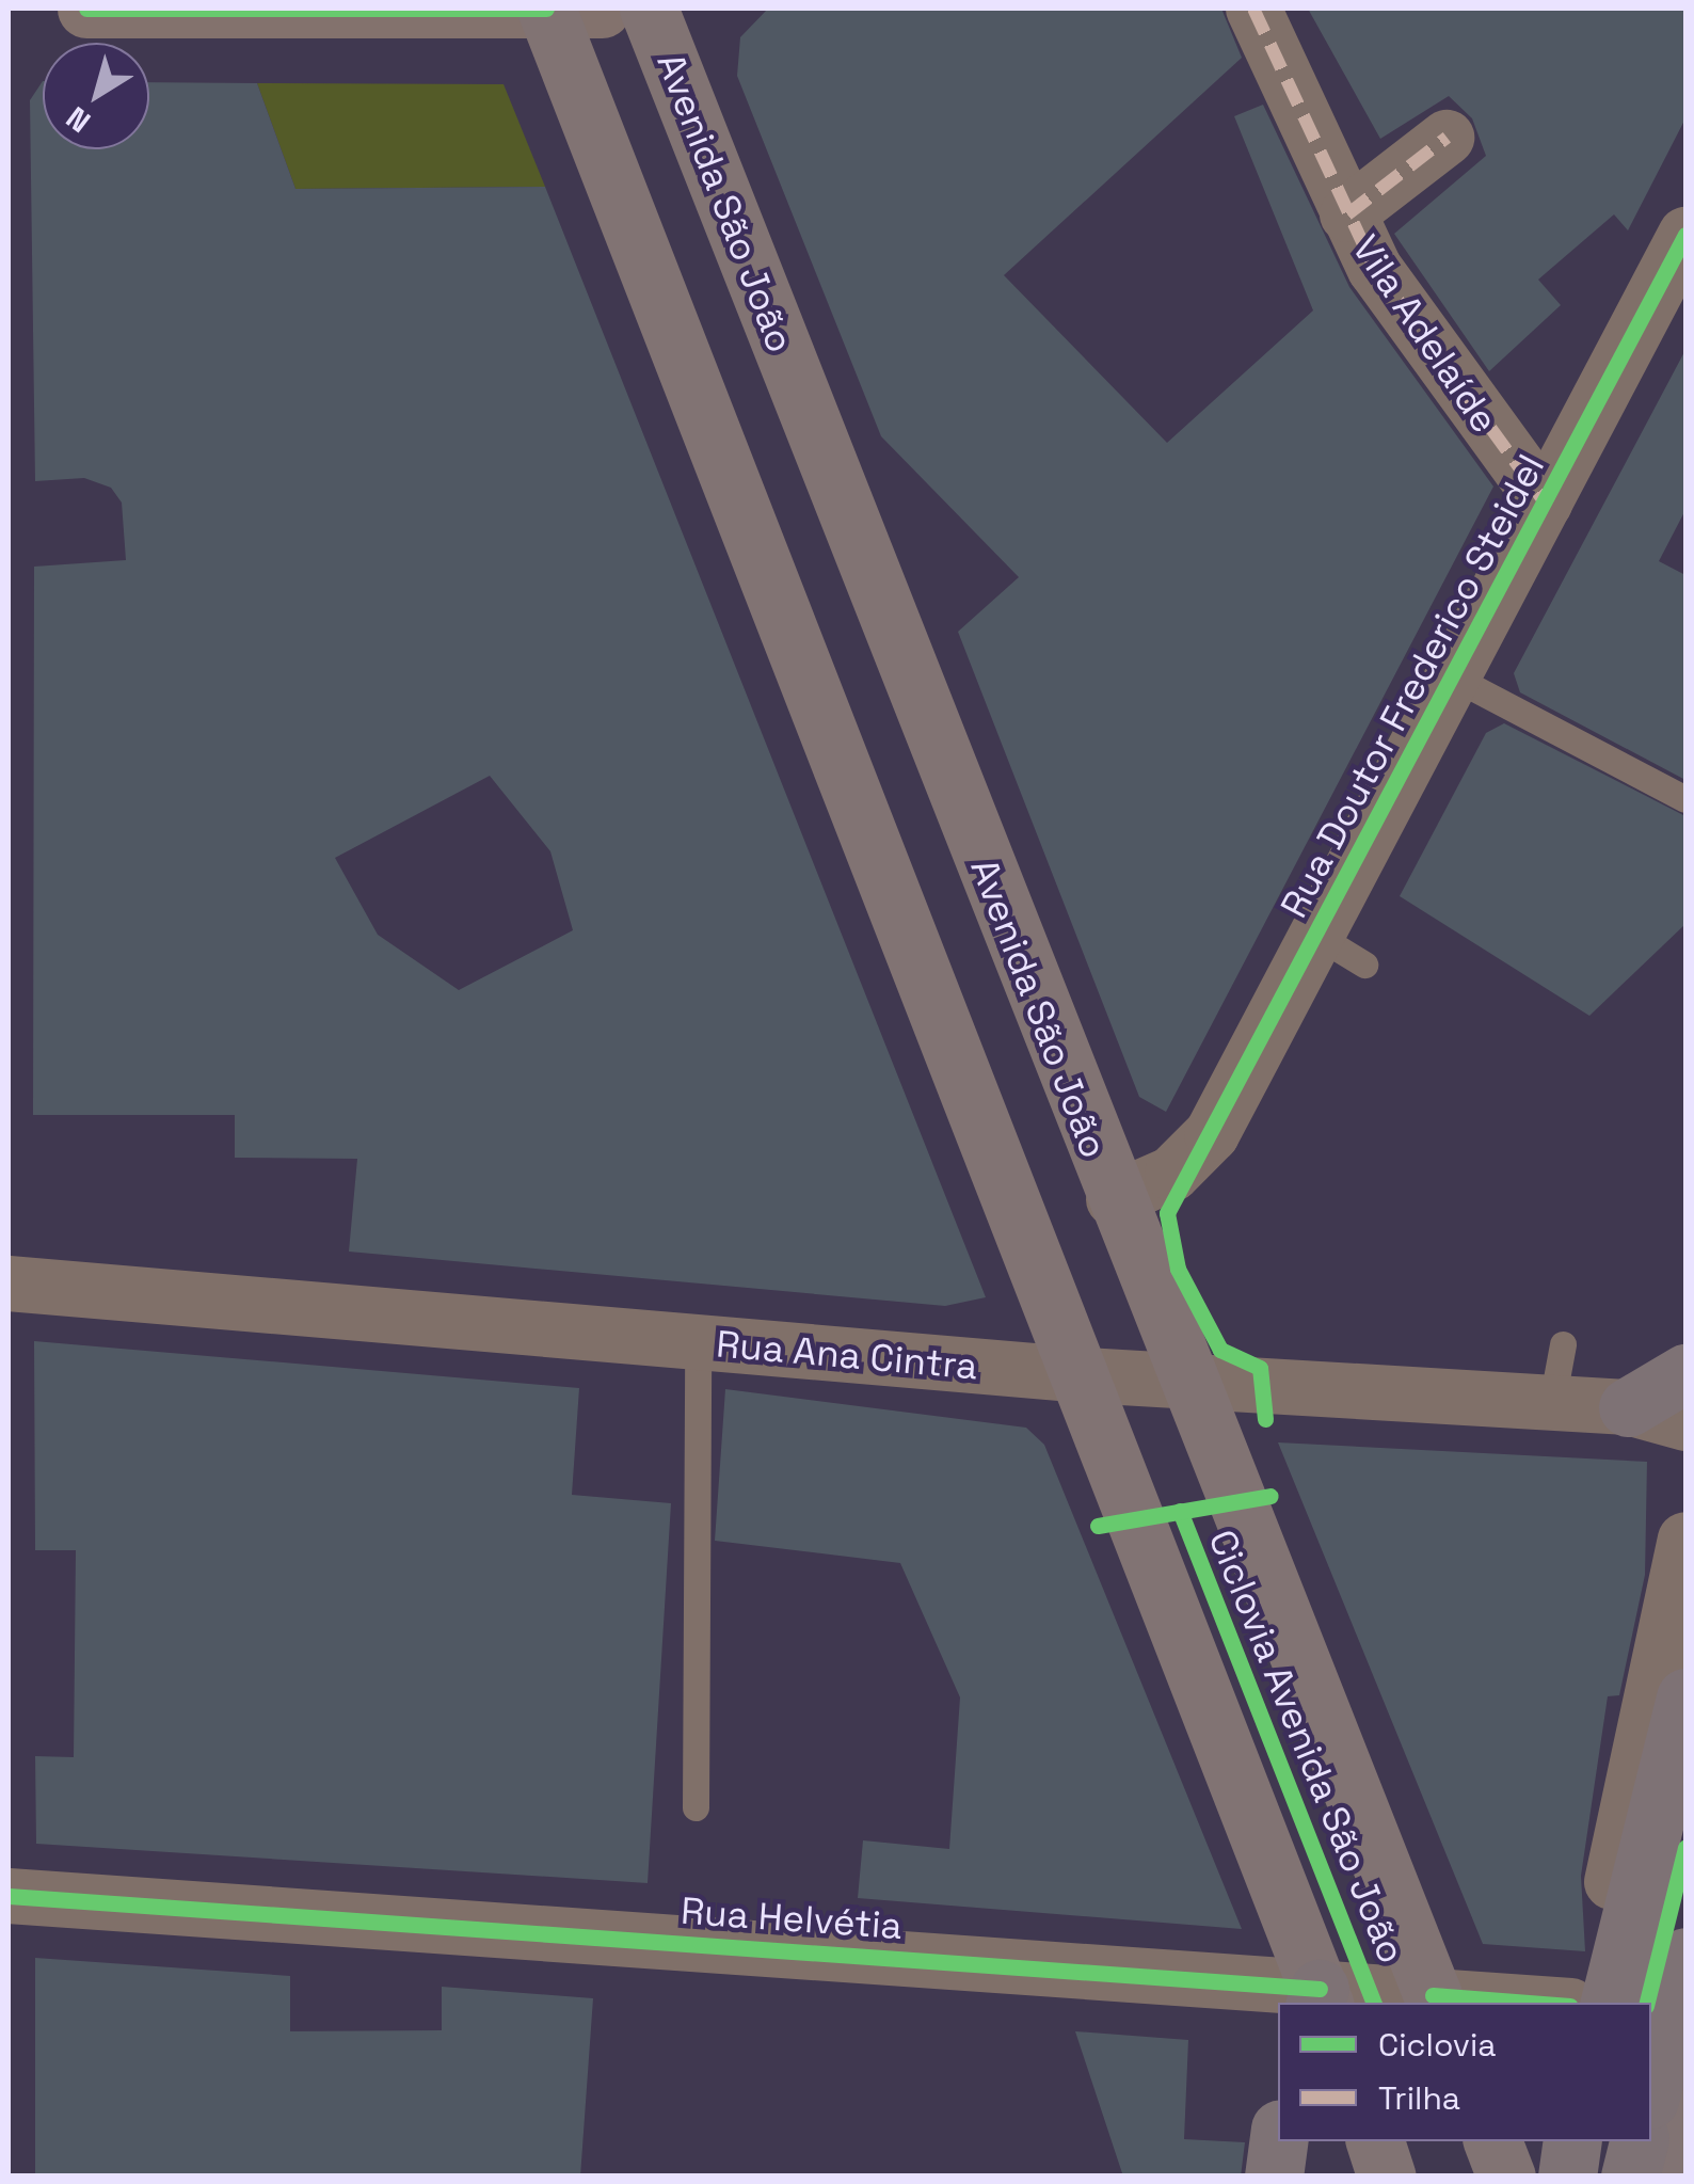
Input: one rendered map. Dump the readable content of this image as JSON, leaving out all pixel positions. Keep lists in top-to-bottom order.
{
  "streets": {
    "main road": ["Avenida São João"],
    "street": [
      "Vila Adelaíde",
      "Rua Doutor Frederico Steidel",
      "Rua Ana Cintra",
      "Rua Helvétia"
    ],
    "cycle path": ["Ciclovia Avenida São João"]
  },
  "crossings": [
    ["Avenida São João", "Rua Doutor Frederico Steidel"],
    ["Avenida São João", "Rua Ana Cintra"],
    ["Avenida São João", "Rua Helvétia"],
    ["Vila Adelaíde", "Rua Doutor Frederico Steidel"]
  ],
  "legend": ["Ciclovia", "Trilha"],
  "north": "bottom left"
}
